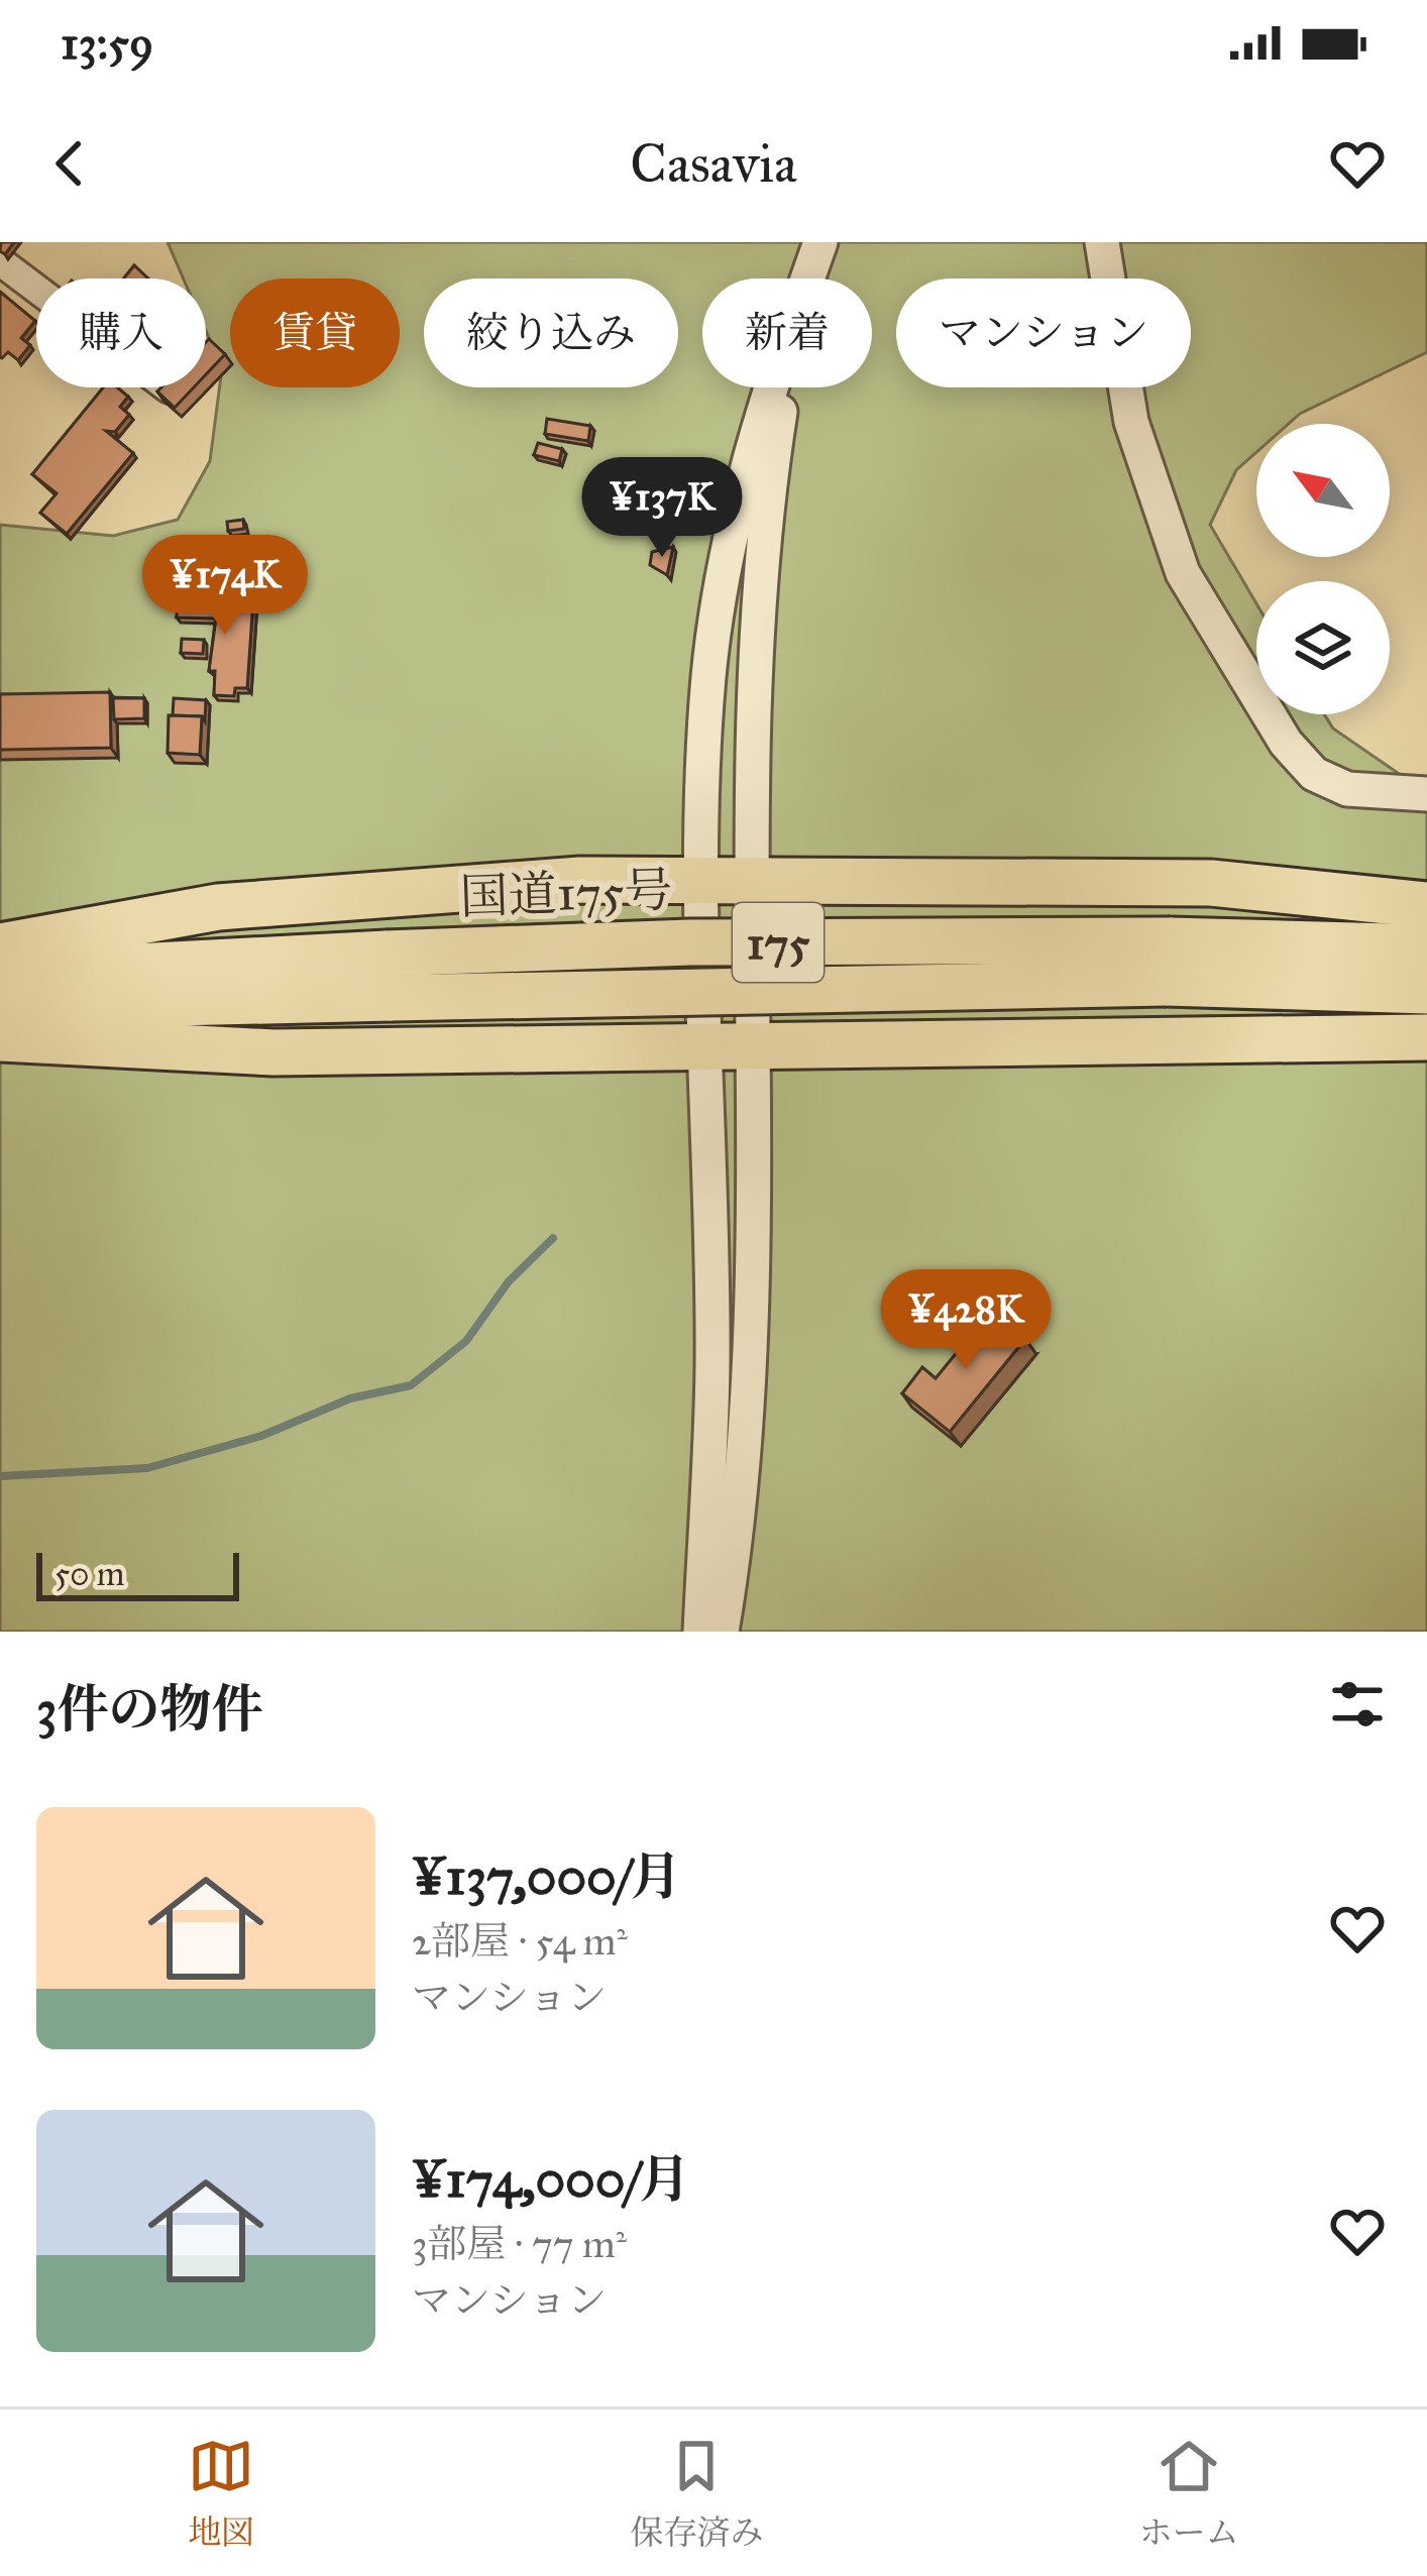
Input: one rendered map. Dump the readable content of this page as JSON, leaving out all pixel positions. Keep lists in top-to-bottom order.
{
  "streets": {
    "highway": ["国道175号", "175"]
  },
  "scale_bar": "50 m",
  "north": "top left",
  "page": {
    "status": "13:59",
    "header": "Casavia",
    "chip": [
      "購入",
      "賃貸",
      "絞り込み",
      "新着",
      "マンション"
    ],
    "price": ["¥137K", "¥174K", "¥428K"],
    "scale": "50 m",
    "heading": "3件の物件",
    "list": [
      {
        "name": "¥137,000/月",
        "note": "2部屋 · 54 m² · マンション"
      },
      {
        "name": "¥174,000/月",
        "note": "3部屋 · 77 m² · マンション"
      }
    ],
    "tabs": ["地図", "保存済み", "ホーム"]
  }
}
